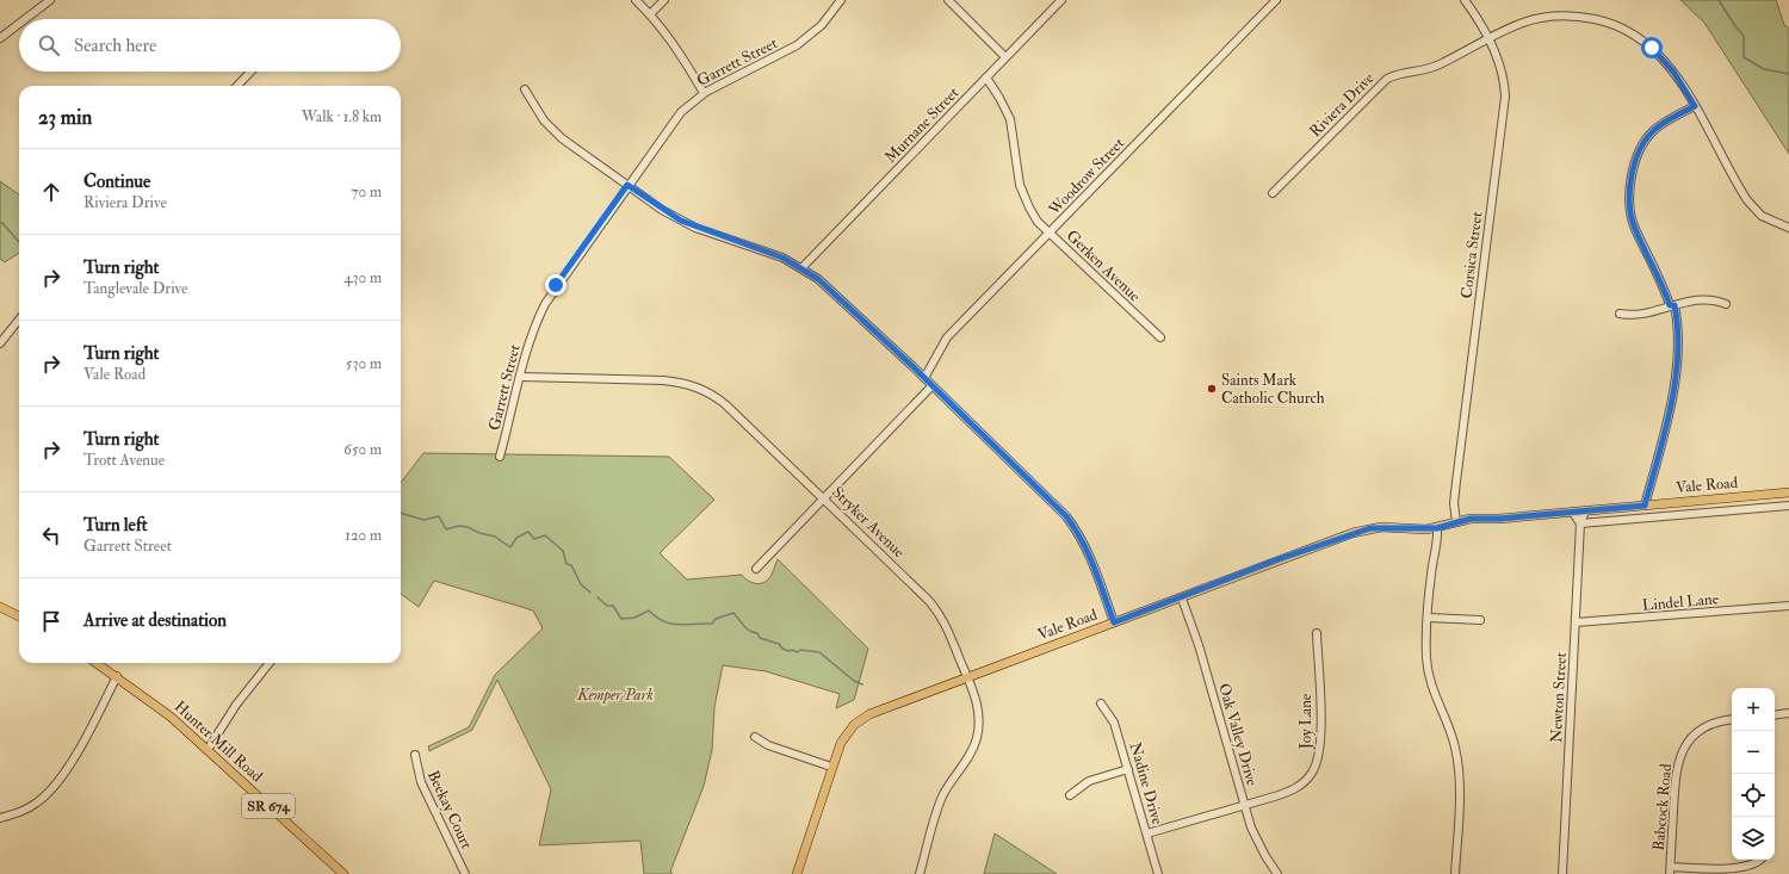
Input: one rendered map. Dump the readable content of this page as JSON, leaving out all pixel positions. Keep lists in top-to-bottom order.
{
  "streets": {
    "main road": ["Vale Road", "Hunter Mill Road", "SR 674"],
    "street": [
      "Garrett Street",
      "Riviera Drive",
      "Murnane Street",
      "Woodrow Street",
      "Corsica Street",
      "Gerken Avenue",
      "Stryker Avenue",
      "Lindel Lane",
      "Newton Street",
      "Joy Lane",
      "Oak Valley Drive",
      "Nadine Drive",
      "Babcock Road",
      "Beekay Court"
    ]
  },
  "crossings": [
    ["Garrett Street", "Stryker Avenue"],
    ["Riviera Drive", "Corsica Street"],
    ["Murnane Street", "Gerken Avenue"],
    ["Woodrow Street", "Gerken Avenue"],
    ["Corsica Street", "Vale Road"],
    ["Vale Road", "Stryker Avenue"],
    ["Vale Road", "Newton Street"],
    ["Vale Road", "Oak Valley Drive"],
    ["Lindel Lane", "Newton Street"],
    ["Joy Lane", "Oak Valley Drive"],
    ["Joy Lane", "Nadine Drive"]
  ],
  "parks": ["Kemper Park"],
  "places": ["Saints Mark Catholic Church"],
  "page": {
    "search": "Search here",
    "heading": ["23 min", "Walk · 1.8 km"],
    "list": [
      ["Continue", "Riviera Drive", "70 m"],
      ["Turn right", "Tanglevale Drive", "430 m"],
      ["Turn right", "Vale Road", "530 m"],
      ["Turn right", "Trott Avenue", "650 m"],
      ["Turn left", "Garrett Street", "120 m"],
      "Arrive at destination"
    ],
    "map_buttons": ["+", "−"]
  }
}
